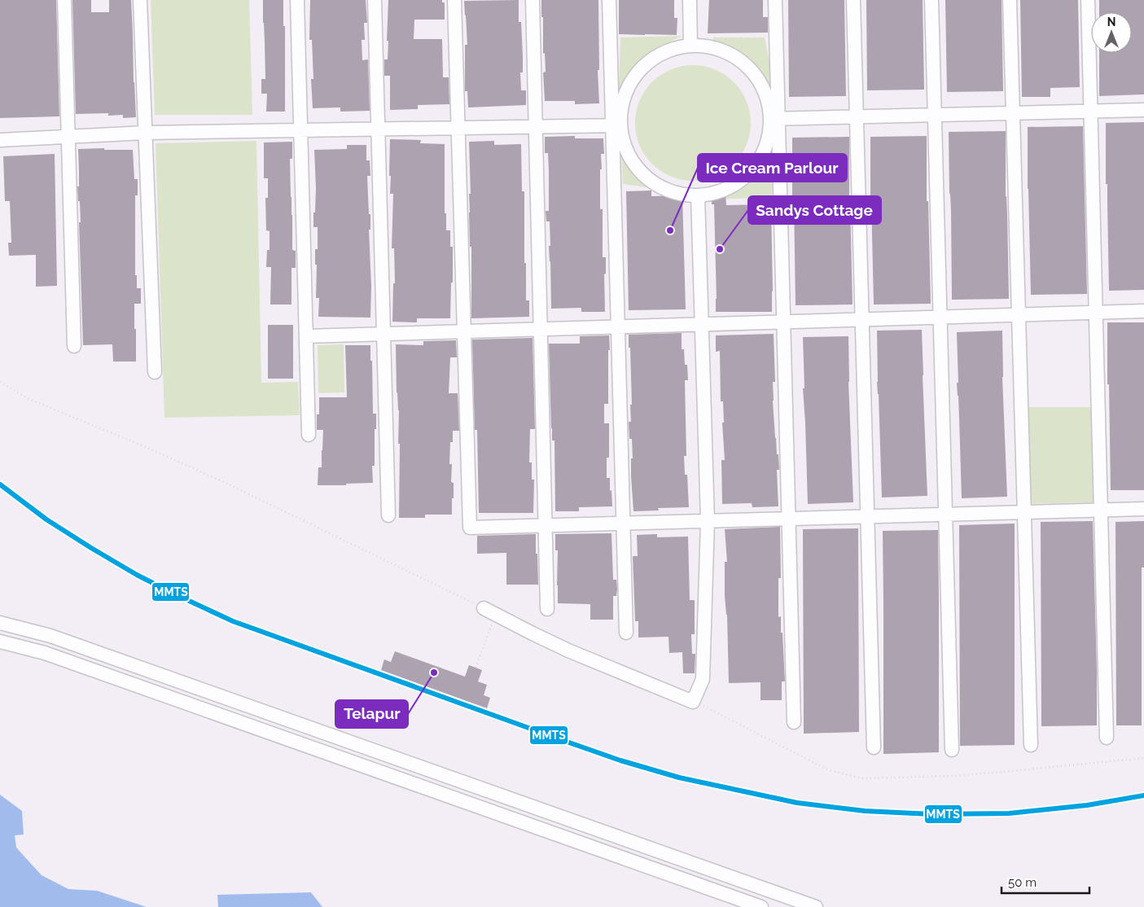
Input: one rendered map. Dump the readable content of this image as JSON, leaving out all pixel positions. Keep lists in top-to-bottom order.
{
  "places": ["Ice Cream Parlour", "Sandys Cottage", "Telapur"],
  "lines": ["transit line MMTS"],
  "scale_bar": "50 m",
  "north": "top"
}
